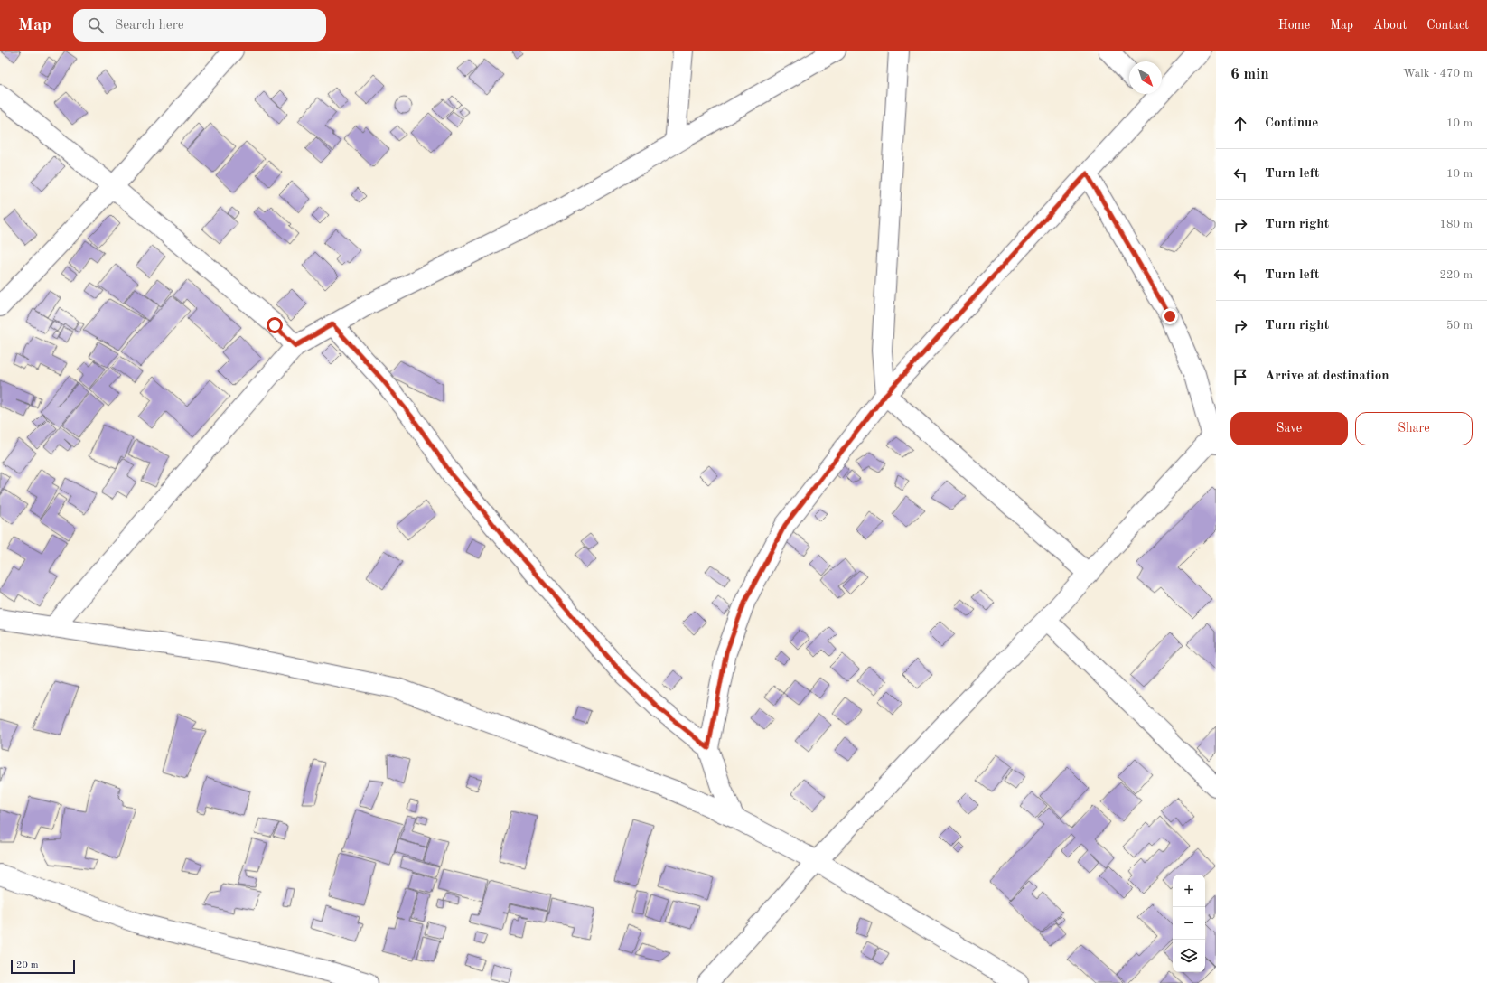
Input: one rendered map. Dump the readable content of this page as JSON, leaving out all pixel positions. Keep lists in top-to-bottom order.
{
  "scale_bar": "20 m",
  "north": "bottom right",
  "page": {
    "header": "Map",
    "search": "Search here",
    "nav": [
      "Home",
      "Map",
      "About",
      "Contact"
    ],
    "heading": ["6 min", "Walk · 470 m"],
    "list": [
      ["Continue", "10 m"],
      ["Turn left", "10 m"],
      ["Turn right", "180 m"],
      ["Turn left", "220 m"],
      ["Turn right", "50 m"],
      "Arrive at destination"
    ],
    "buttons": ["Save", "Share"],
    "map_buttons": ["+", "−"],
    "scale": "20 m"
  }
}
